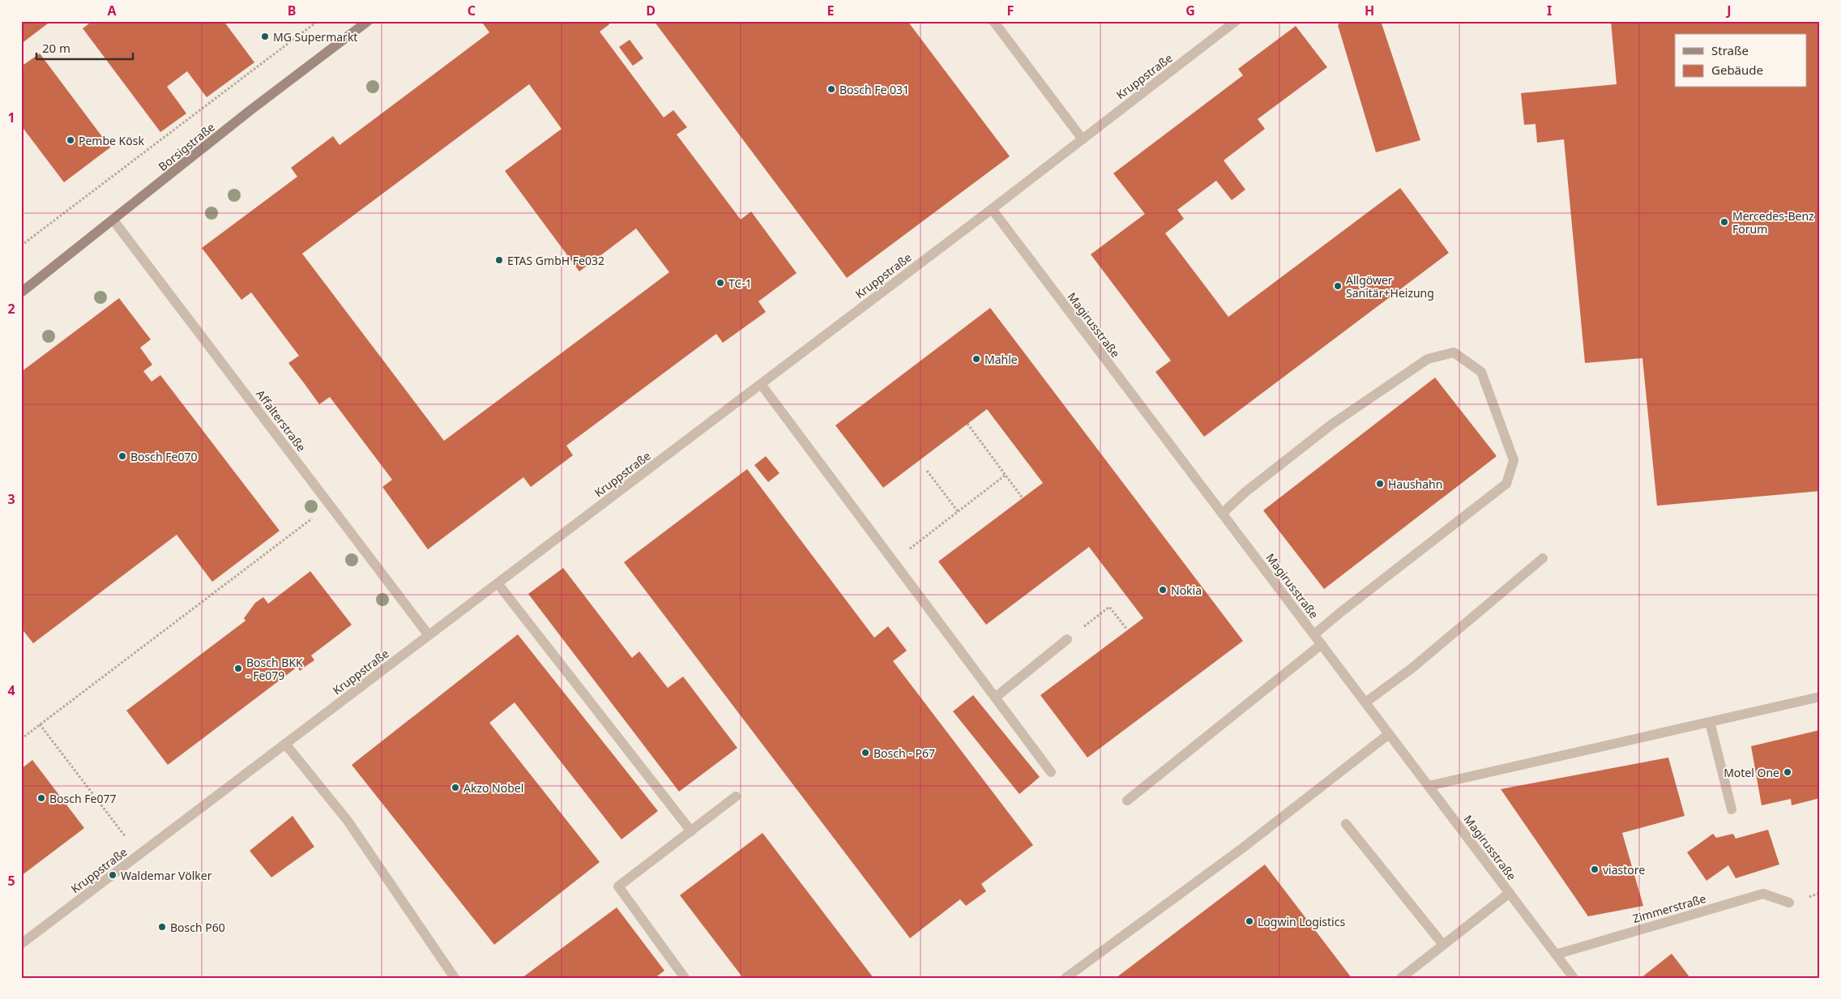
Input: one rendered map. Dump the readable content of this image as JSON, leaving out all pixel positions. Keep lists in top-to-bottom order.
{
  "streets": {
    "main road": ["Borsigstraße"],
    "street": [
      "Kruppstraße",
      "Magirusstraße",
      "Affalterstraße",
      "Zimmerstraße"
    ]
  },
  "crossings": [
    ["Kruppstraße", "Magirusstraße"],
    ["Kruppstraße", "Affalterstraße"],
    ["Borsigstraße", "Affalterstraße"],
    ["Magirusstraße", "Zimmerstraße"]
  ],
  "places": [
    "MG Supermarkt",
    "Bosch Fe 031",
    "Pembe Kösk",
    "Mercedes-Benz Forum",
    "ETAS GmbH Fe032",
    "TC-1",
    "Allgöwer Sanitär+Heizung",
    "Mahle",
    "Bosch Fe070",
    "Haushahn",
    "Nokia",
    "Bosch BKK - Fe079",
    "Bosch - P67",
    "Motel One",
    "Akzo Nobel",
    "Bosch Fe077",
    "viastore",
    "Waldemar Völker",
    "Logwin Logistics",
    "Bosch P60"
  ],
  "legend": ["Straße", "Gebäude"],
  "scale_bar": "20 m",
  "grid": {
    "columns": [
      "A",
      "B",
      "C",
      "D",
      "E",
      "F",
      "G",
      "H",
      "I",
      "J"
    ],
    "rows": [
      "1",
      "2",
      "3",
      "4",
      "5"
    ]
  }
}
